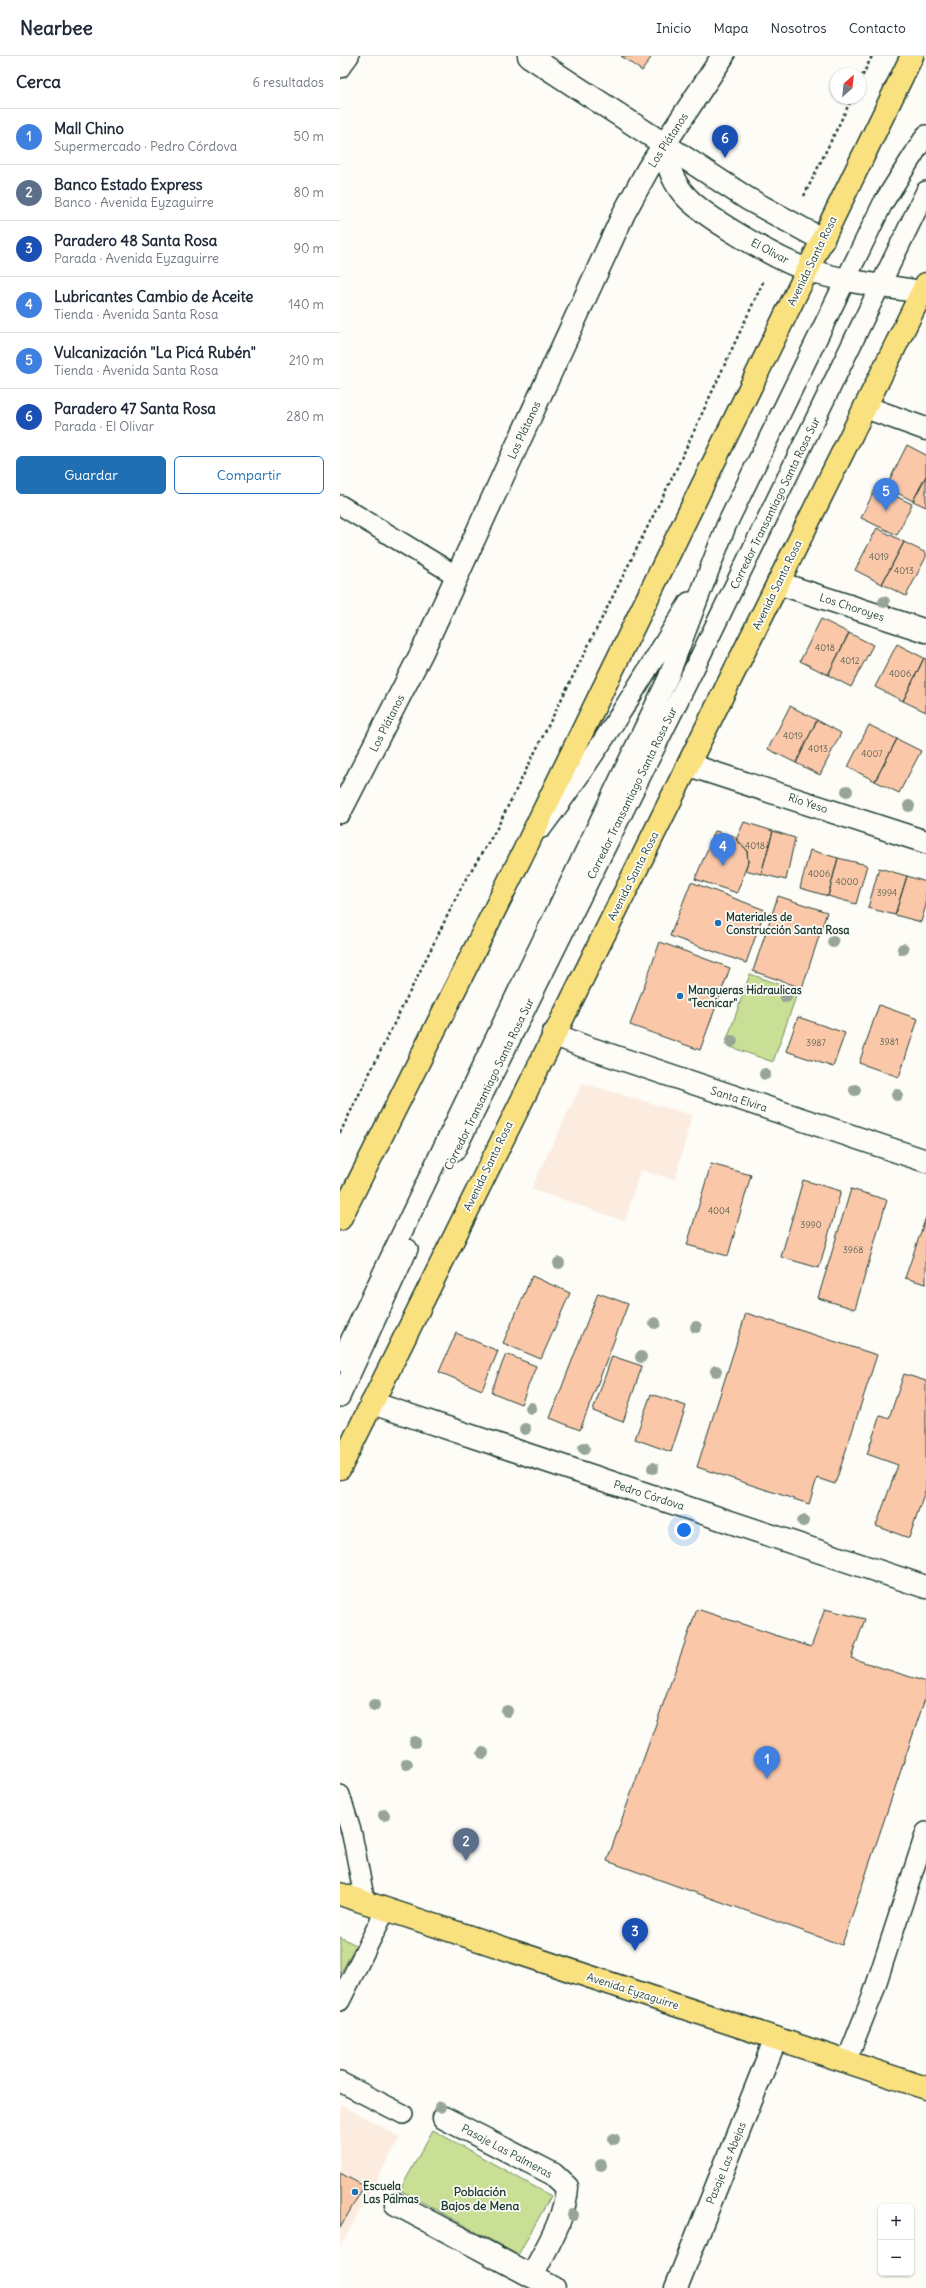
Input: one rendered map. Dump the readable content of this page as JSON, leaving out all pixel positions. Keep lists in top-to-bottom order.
{
  "streets": {
    "main road": ["Avenida Santa Rosa", "Avenida Eyzaguirre"],
    "street": [
      "Los Plátanos",
      "El Olivar",
      "Los Choroyes",
      "Río Yeso",
      "Santa Elvira",
      "Pedro Córdova",
      "Pasaje Las Palmeras",
      "Pasaje Las Abejas"
    ],
    "lane": ["Corredor Transantiago Santa Rosa Sur"]
  },
  "crossings": [
    ["Los Plátanos", "El Olivar"],
    ["El Olivar", "Avenida Santa Rosa"],
    ["El Olivar", "Corredor Transantiago Santa Rosa Sur"],
    ["Avenida Santa Rosa", "Corredor Transantiago Santa Rosa Sur"],
    ["Avenida Santa Rosa", "Los Choroyes"],
    ["Avenida Santa Rosa", "Río Yeso"],
    ["Avenida Santa Rosa", "Santa Elvira"],
    ["Avenida Santa Rosa", "Pedro Córdova"],
    ["Avenida Eyzaguirre", "Pasaje Las Abejas"]
  ],
  "districts": ["Población Bajos de Mena"],
  "places": ["Materiales de Construcción Santa Rosa", "Mangueras Hidraulicas \"Tecnicar\"", "Escuela Las Palmas"],
  "house_numbers": [
    "4019",
    "4013",
    "4018",
    "4012",
    "4006",
    "4019",
    "4013",
    "4007",
    "4018",
    "4006",
    "4000",
    "3994",
    "3981",
    "3987",
    "4004",
    "3990",
    "3968"
  ],
  "north": "top right",
  "page": {
    "header": "Nearbee",
    "nav": [
      "Inicio",
      "Mapa",
      "Nosotros",
      "Contacto"
    ],
    "heading": ["Cerca", "6 resultados"],
    "list": [
      {
        "mark": "1",
        "name": "Mall Chino",
        "note": "Supermercado · Pedro Córdova",
        "value": "50 m"
      },
      {
        "mark": "2",
        "name": "Banco Estado Express",
        "note": "Banco · Avenida Eyzaguirre",
        "value": "80 m"
      },
      {
        "mark": "3",
        "name": "Paradero 48 Santa Rosa",
        "note": "Parada · Avenida Eyzaguirre",
        "value": "90 m"
      },
      {
        "mark": "4",
        "name": "Lubricantes Cambio de Aceite",
        "note": "Tienda · Avenida Santa Rosa",
        "value": "140 m"
      },
      {
        "mark": "5",
        "name": "Vulcanización \"La Picá Rubén\"",
        "note": "Tienda · Avenida Santa Rosa",
        "value": "210 m"
      },
      {
        "mark": "6",
        "name": "Paradero 47 Santa Rosa",
        "note": "Parada · El Olivar",
        "value": "280 m"
      }
    ],
    "pins": [
      "6",
      "5",
      "4",
      "1",
      "2",
      "3"
    ],
    "buttons": ["Guardar", "Compartir"],
    "map_buttons": ["+", "−"]
  }
}
